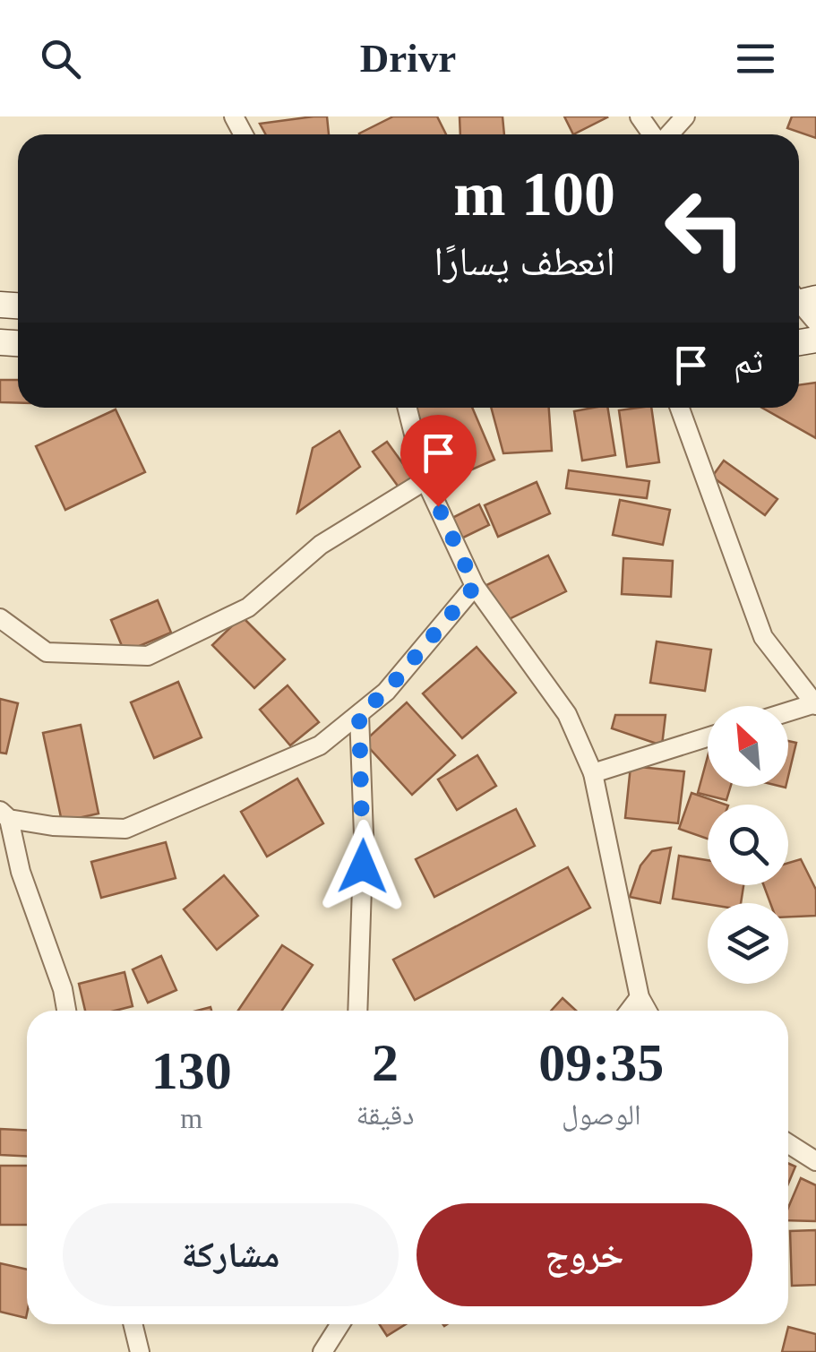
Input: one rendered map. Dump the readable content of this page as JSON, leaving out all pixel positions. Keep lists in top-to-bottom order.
{
  "north": "top left",
  "page": {
    "header": "Drivr",
    "turn": ["100 m", "انعطف يسارًا"],
    "then": "ثم",
    "eta": [
      "09:35",
      "الوصول",
      "2",
      "دقيقة",
      "130",
      "m"
    ],
    "buttons": ["خروج", "مشاركة"]
  }
}
